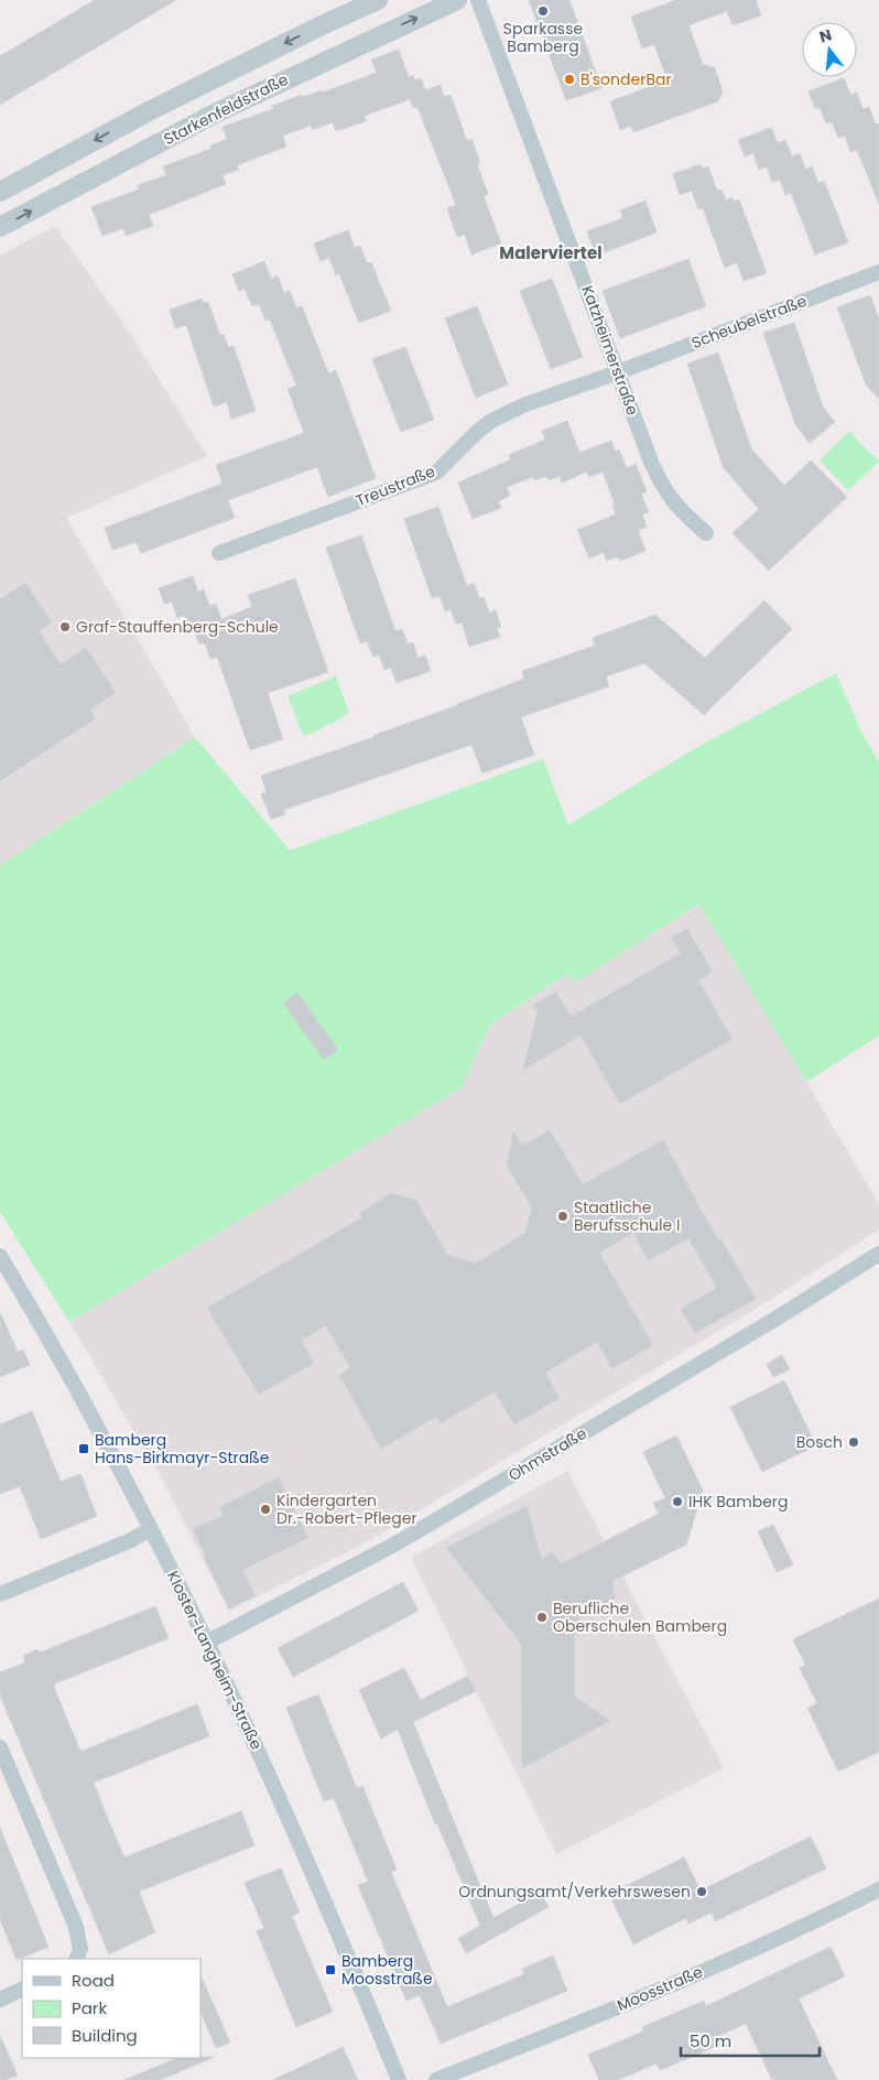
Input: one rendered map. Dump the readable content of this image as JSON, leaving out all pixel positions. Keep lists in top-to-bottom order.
{
  "streets": {
    "street": [
      "Starkenfeldstraße",
      "Scheubelstraße",
      "Katzheimerstraße",
      "Treustraße",
      "Ohmstraße",
      "Kloster-Langheim-Straße",
      "Moosstraße"
    ]
  },
  "crossings": [
    ["Scheubelstraße", "Katzheimerstraße"],
    ["Scheubelstraße", "Treustraße"],
    ["Katzheimerstraße", "Treustraße"],
    ["Ohmstraße", "Kloster-Langheim-Straße"]
  ],
  "districts": ["Malerviertel"],
  "places": {
    "other": [
      "Sparkasse Bamberg",
      "B'sonderBar",
      "Graf-Stauffenberg-Schule",
      "Staatliche Berufsschule I",
      "Bosch",
      "IHK Bamberg",
      "Kindergarten Dr.-Robert-Pfleger",
      "Berufliche Oberschulen Bamberg",
      "Ordnungsamt/Verkehrswesen"
    ],
    "transit": ["Bamberg Hans-Birkmayr-Straße", "Bamberg Moosstraße"]
  },
  "legend": ["Road", "Park", "Building"],
  "scale_bar": "50 m",
  "north": "top"
}
